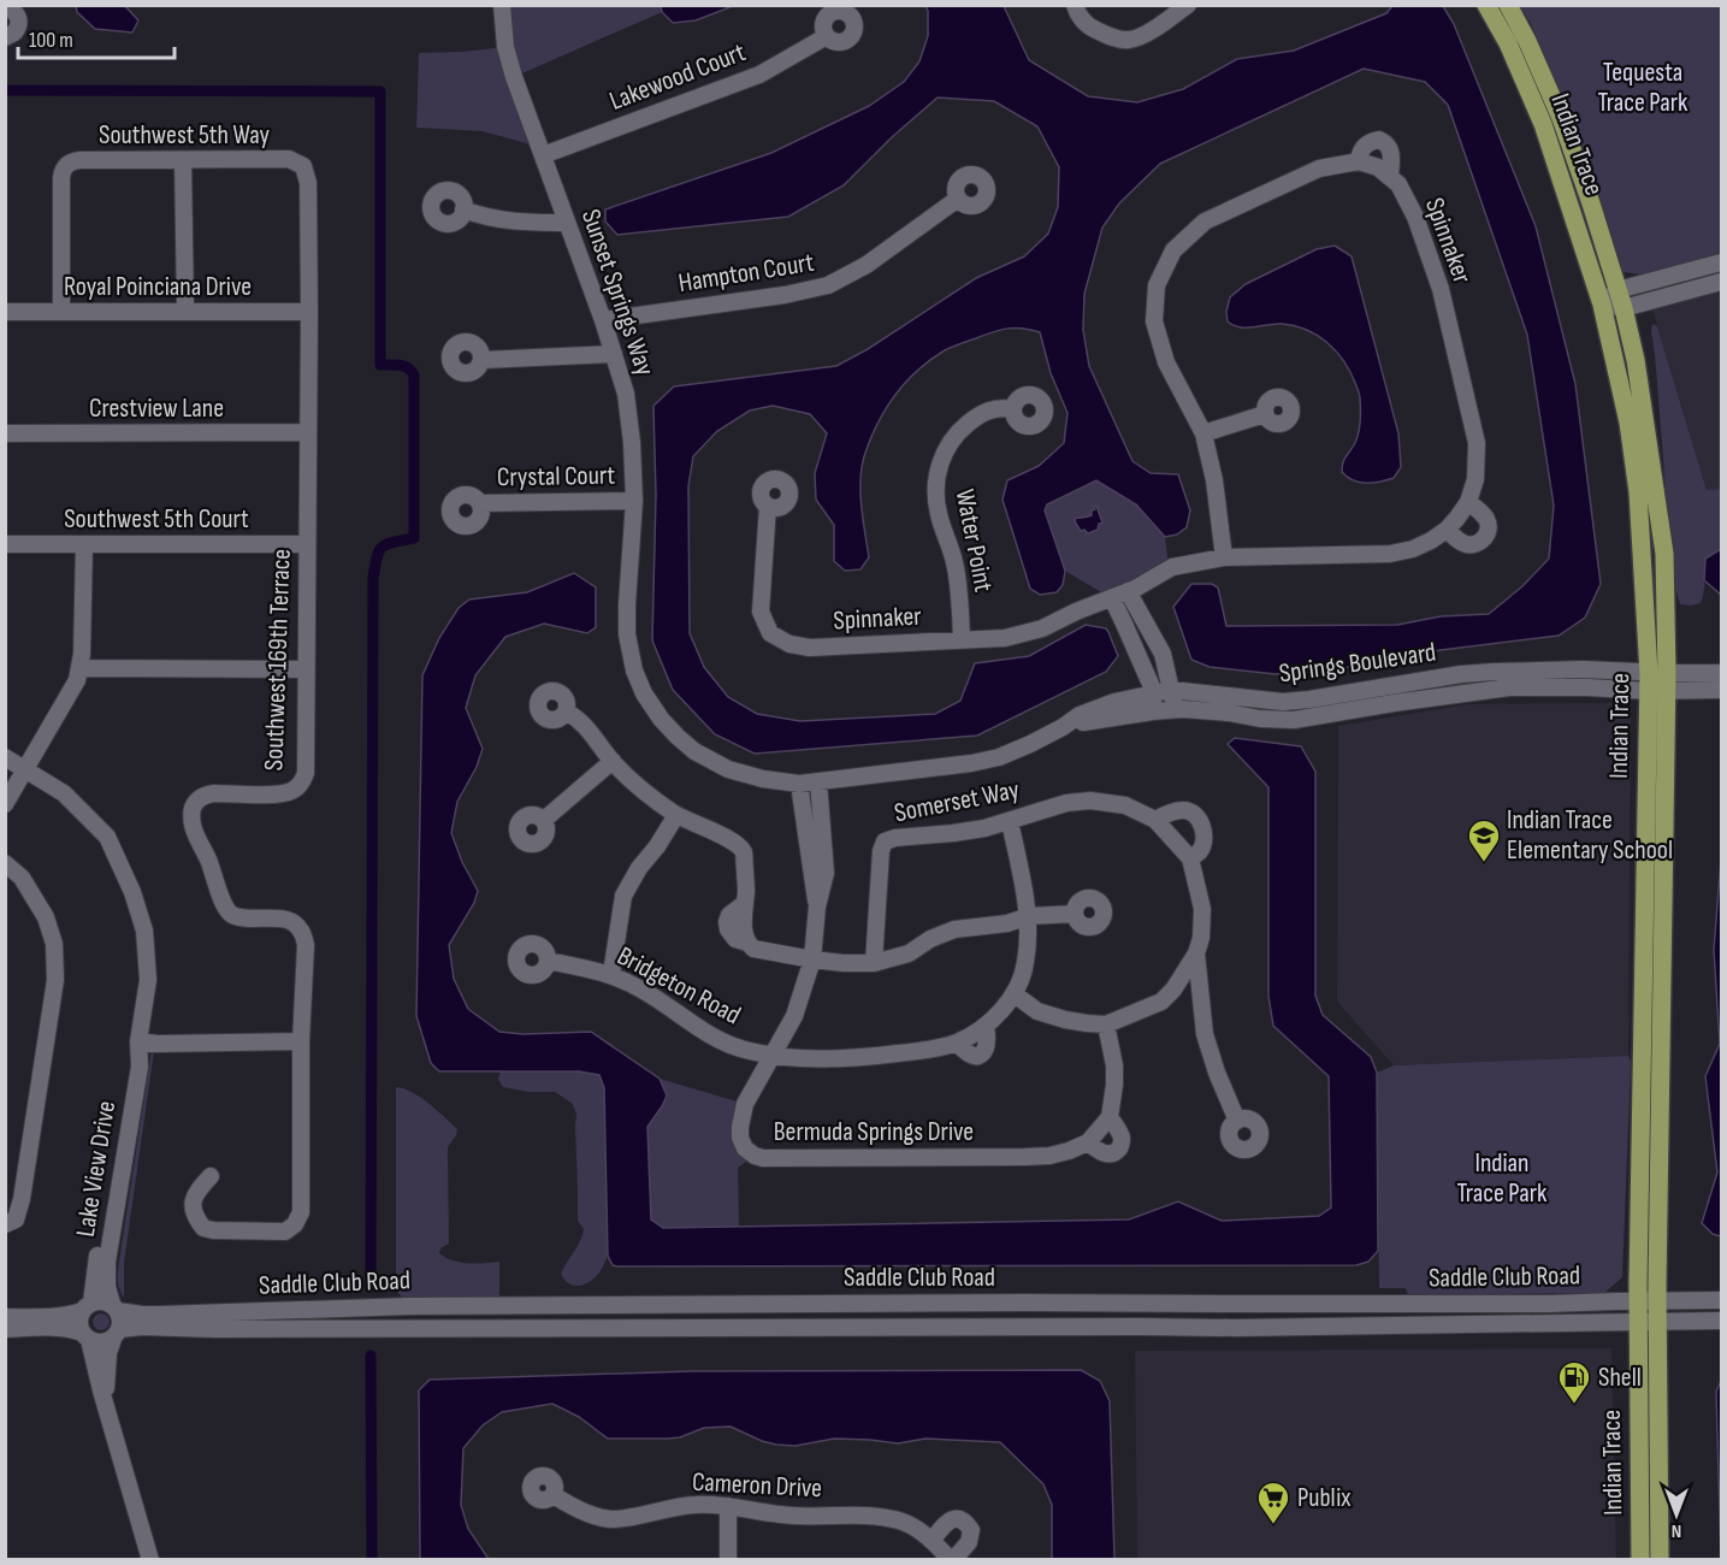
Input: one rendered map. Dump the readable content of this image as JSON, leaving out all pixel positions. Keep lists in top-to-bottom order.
{
  "streets": {
    "main road": ["Indian Trace"],
    "street": [
      "Lakewood Court",
      "Southwest 5th Way",
      "Spinnaker",
      "Hampton Court",
      "Royal Poinciana Drive",
      "Sunset Springs Way",
      "Crestview Lane",
      "Crystal Court",
      "Southwest 5th Court",
      "Water Point",
      "Southwest 169th Terrace",
      "Springs Boulevard",
      "Somerset Way",
      "Bridgeton Road",
      "Bermuda Springs Drive",
      "Lake View Drive",
      "Saddle Club Road",
      "Cameron Drive"
    ]
  },
  "crossings": [
    ["Lakewood Court", "Sunset Springs Way"],
    ["Southwest 5th Way", "Royal Poinciana Drive"],
    ["Southwest 5th Way", "Southwest 169th Terrace"],
    ["Indian Trace", "Springs Boulevard"],
    ["Indian Trace", "Saddle Club Road"],
    ["Spinnaker", "Water Point"],
    ["Hampton Court", "Sunset Springs Way"],
    ["Royal Poinciana Drive", "Southwest 169th Terrace"],
    ["Sunset Springs Way", "Crystal Court"],
    ["Sunset Springs Way", "Springs Boulevard"],
    ["Crestview Lane", "Southwest 169th Terrace"],
    ["Southwest 5th Court", "Southwest 169th Terrace"],
    ["Springs Boulevard", "Bermuda Springs Drive"],
    ["Somerset Way", "Bridgeton Road"],
    ["Bridgeton Road", "Bermuda Springs Drive"],
    ["Lake View Drive", "Saddle Club Road"]
  ],
  "parks": ["Tequesta Trace Park", "Indian Trace Park"],
  "places": {
    "school or university": ["Indian Trace Elementary School"],
    "fuel station": ["Shell"],
    "supermarket": ["Publix"]
  },
  "scale_bar": "100 m",
  "north": "bottom"
}
